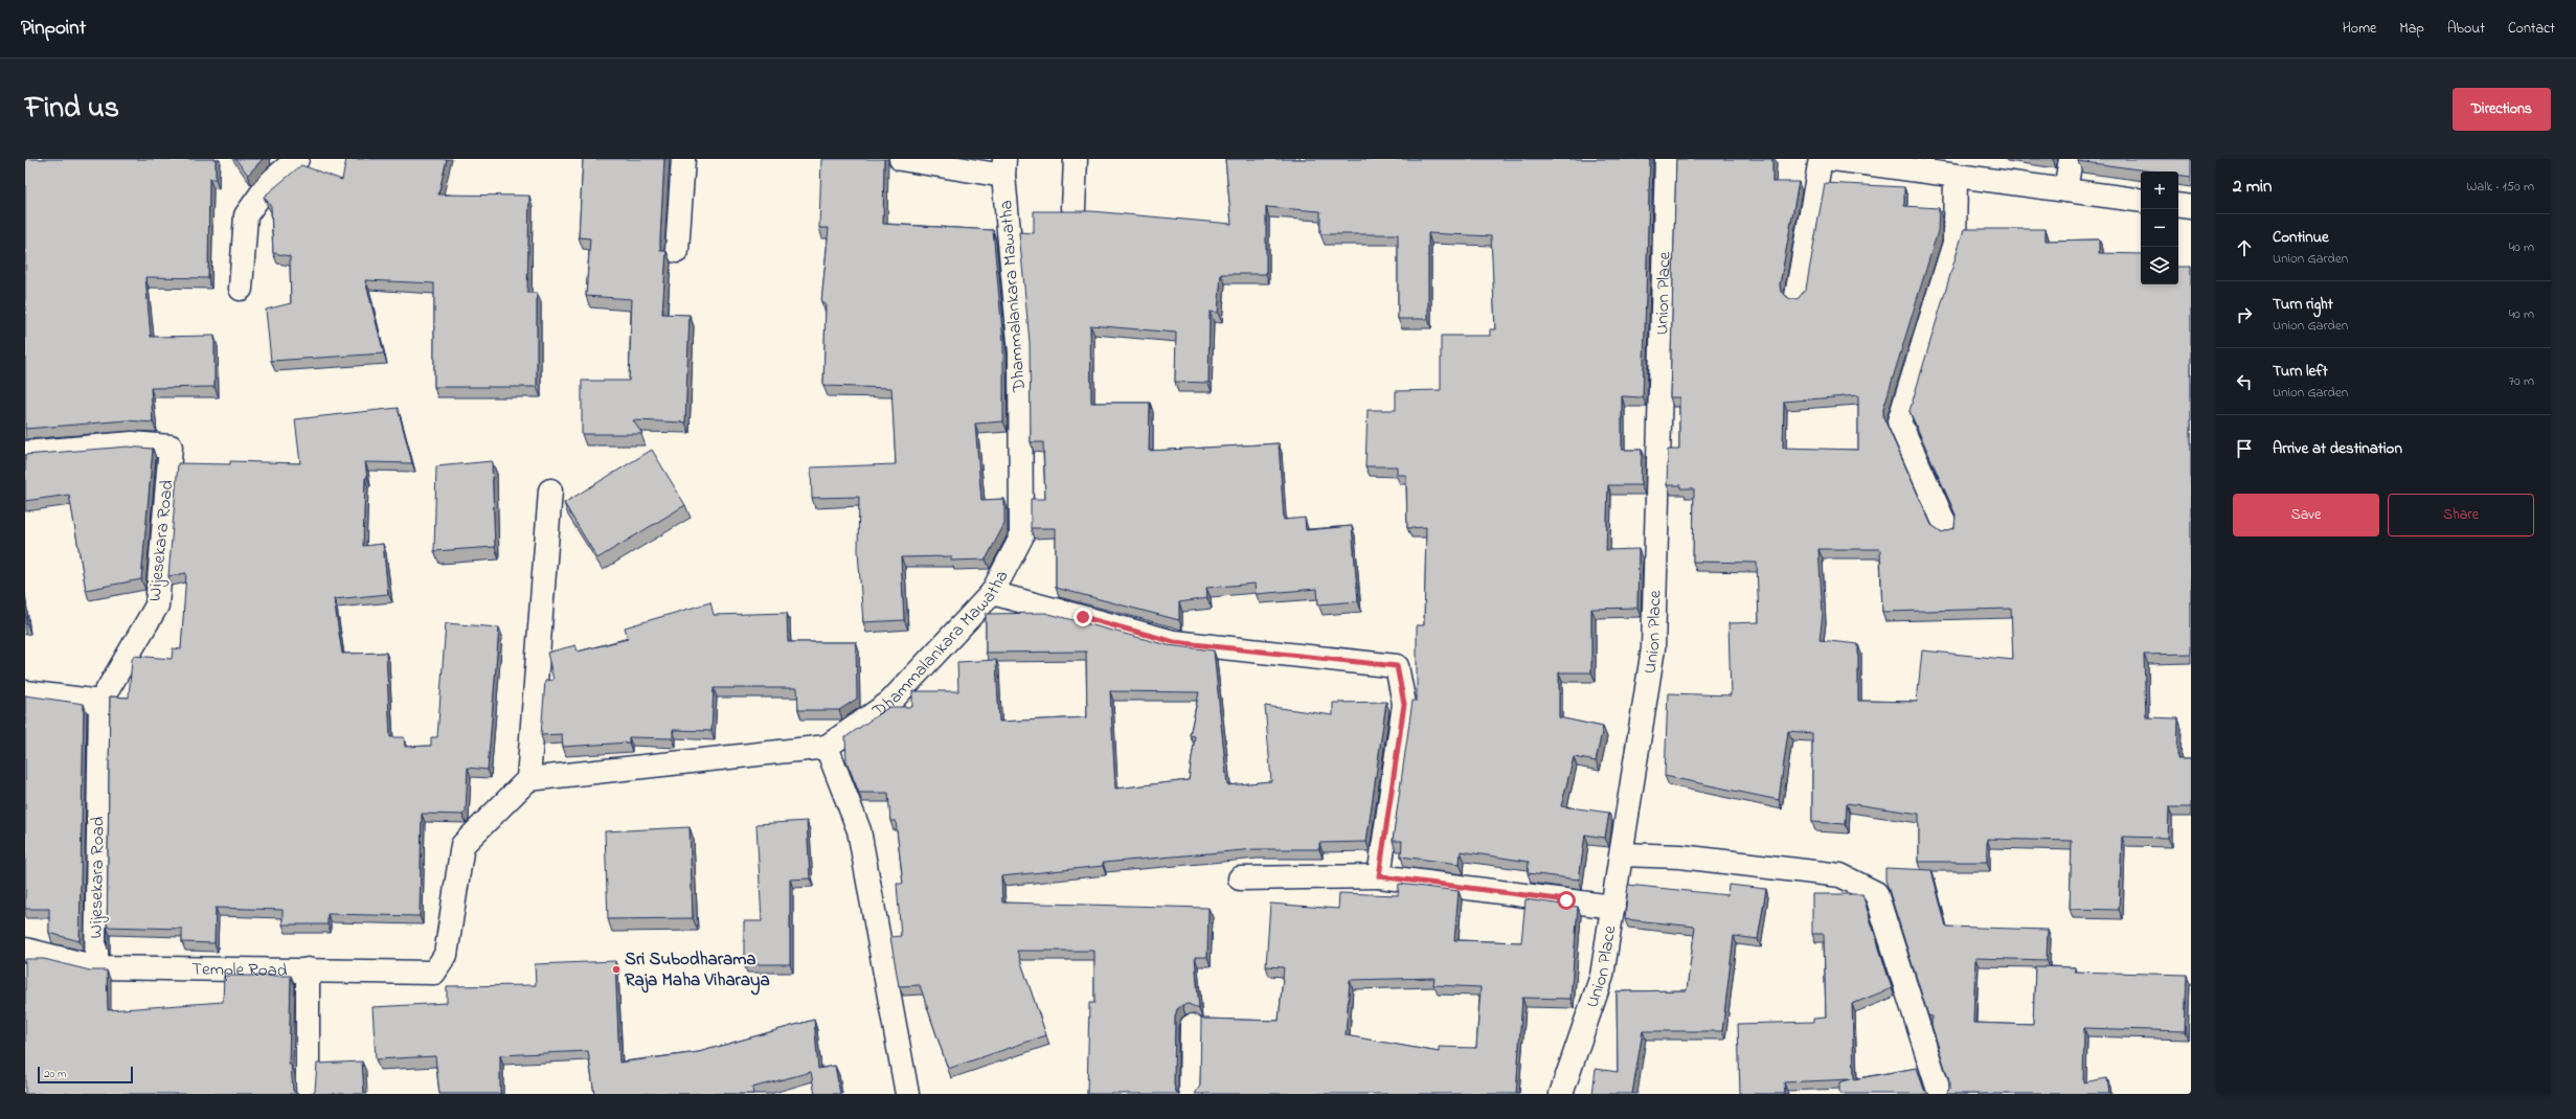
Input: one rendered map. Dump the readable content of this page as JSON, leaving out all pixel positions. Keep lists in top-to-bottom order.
{
  "streets": {
    "street": [
      "Union Place",
      "Dhammalankara Mawatha",
      "Wijesekara Road",
      "Temple Road"
    ]
  },
  "crossings": [
    ["Wijesekara Road", "Temple Road"]
  ],
  "places": ["Sri Subodharama Raja Maha Viharaya"],
  "scale_bar": "20 m",
  "page": {
    "header": "Pinpoint",
    "nav": [
      "Home",
      "Map",
      "About",
      "Contact"
    ],
    "title": "Find us",
    "buttons": [
      "Directions",
      ["Save", "Share"]
    ],
    "heading": ["2 min", "Walk · 150 m"],
    "map_buttons": ["+", "−"],
    "list": [
      ["Continue", "Union Garden", "40 m"],
      ["Turn right", "Union Garden", "40 m"],
      ["Turn left", "Union Garden", "70 m"],
      "Arrive at destination"
    ],
    "scale": "20 m"
  }
}
